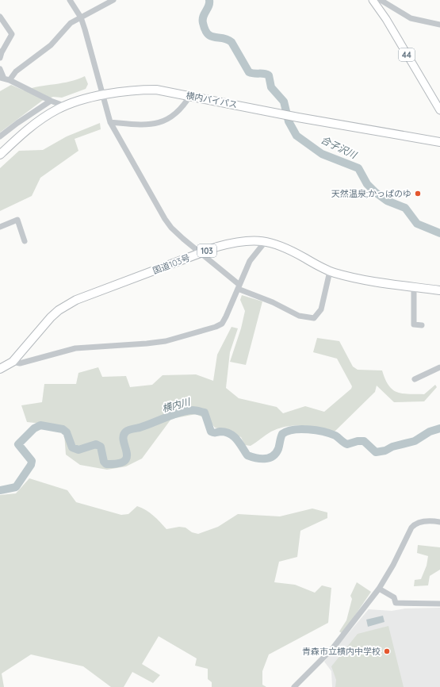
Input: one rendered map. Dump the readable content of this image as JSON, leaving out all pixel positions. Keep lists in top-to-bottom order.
{
  "streets": {
    "highway": ["横内バイパス", "103", "国道103号"],
    "main road": ["44"]
  },
  "water": ["合子沢川", "横内川"],
  "places": ["天然温泉;かっぱのゆ", "青森市立横内中学校"]
}
